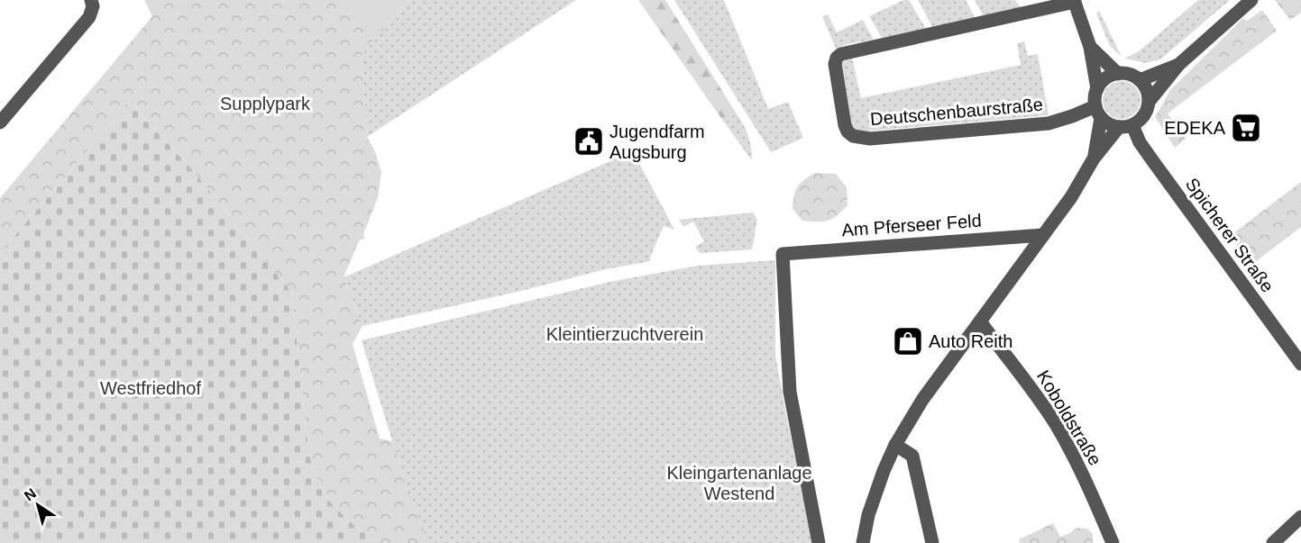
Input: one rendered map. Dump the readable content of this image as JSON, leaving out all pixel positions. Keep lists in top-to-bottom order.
{
  "streets": {
    "street": [
      "Deutschenbaurstraße",
      "Am Pferseer Feld",
      "Spicherer Straße",
      "Koboldstraße"
    ]
  },
  "crossings": [
    ["Deutschenbaurstraße", "Am Pferseer Feld"],
    ["Deutschenbaurstraße", "Spicherer Straße"],
    ["Deutschenbaurstraße", "Koboldstraße"]
  ],
  "parks": [
    "Supplypark",
    "Kleintierzuchtverein",
    "Westfriedhof",
    "Kleingartenanlage Westend"
  ],
  "places": {
    "supermarket": ["EDEKA"],
    "public building": ["Jugendfarm Augsburg"],
    "shop": ["Auto Reith"]
  },
  "north": "top left"
}
